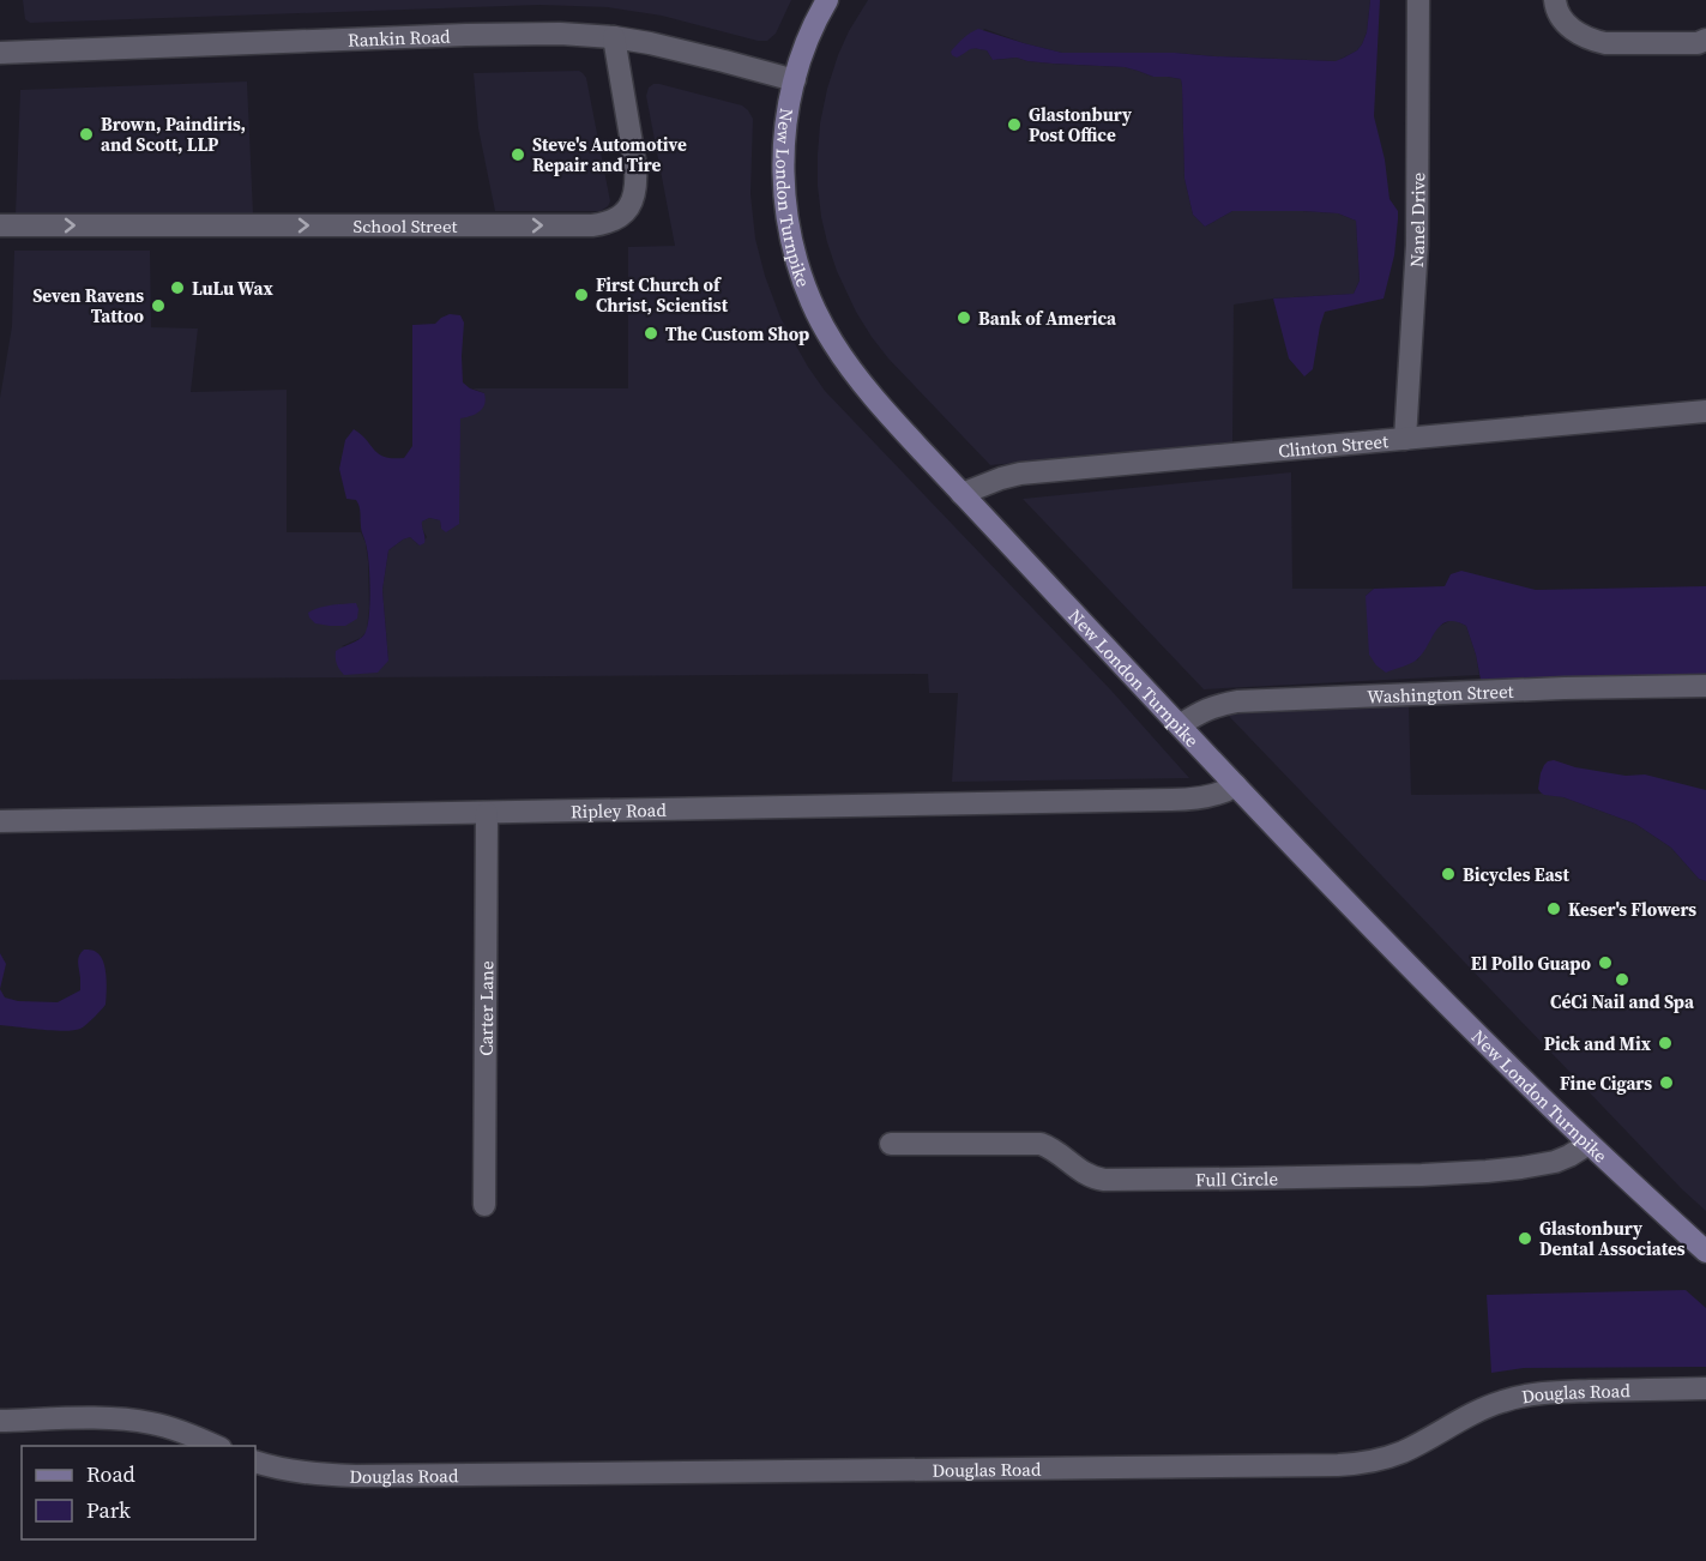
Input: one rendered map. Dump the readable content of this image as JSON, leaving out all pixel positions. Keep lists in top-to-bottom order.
{
  "streets": {
    "main road": ["New London Turnpike"],
    "street": [
      "Rankin Road",
      "Nanel Drive",
      "School Street",
      "Clinton Street",
      "Washington Street",
      "Ripley Road",
      "Carter Lane",
      "Full Circle",
      "Douglas Road"
    ]
  },
  "crossings": [
    ["Rankin Road", "New London Turnpike"],
    ["Rankin Road", "School Street"],
    ["New London Turnpike", "Clinton Street"],
    ["New London Turnpike", "Washington Street"],
    ["New London Turnpike", "Ripley Road"],
    ["New London Turnpike", "Full Circle"],
    ["Nanel Drive", "Clinton Street"],
    ["Ripley Road", "Carter Lane"]
  ],
  "places": [
    "Glastonbury Post Office",
    "Brown, Paindiris, and Scott, LLP",
    "Steve's Automotive Repair and Tire",
    "LuLu Wax",
    "First Church of Christ, Scientist",
    "Seven Ravens Tattoo",
    "Bank of America",
    "The Custom Shop",
    "Bicycles East",
    "Keser's Flowers",
    "El Pollo Guapo",
    "CéCi Nail and Spa",
    "Pick and Mix",
    "Fine Cigars",
    "Glastonbury Dental Associates"
  ],
  "legend": ["Road", "Park"]
}
